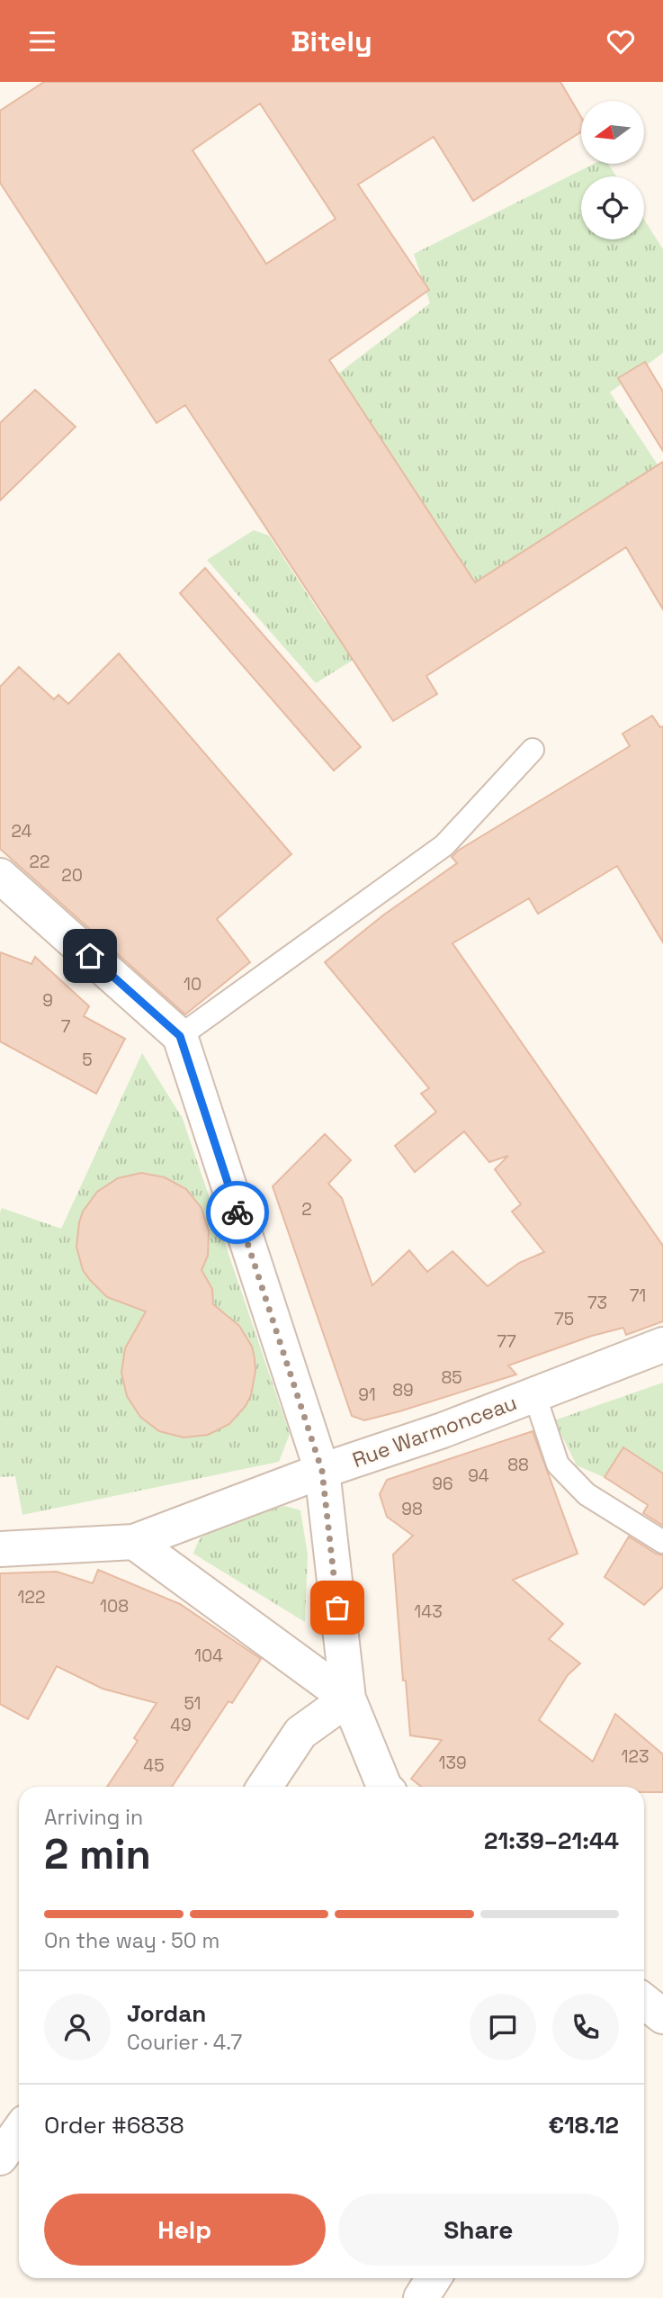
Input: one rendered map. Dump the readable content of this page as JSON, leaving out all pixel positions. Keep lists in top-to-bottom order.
{
  "streets": {
    "street": ["Rue Warmonceau"]
  },
  "house_numbers": [
    "24",
    "22",
    "20",
    "10",
    "9",
    "7",
    "5",
    "2",
    "71",
    "73",
    "75",
    "77",
    "85",
    "89",
    "91",
    "88",
    "94",
    "96",
    "98",
    "122",
    "108",
    "143",
    "104",
    "51",
    "49",
    "123",
    "139",
    "45"
  ],
  "north": "left",
  "page": {
    "header": "Bitely",
    "heading": ["2 min", "Arriving in", "21:39–21:44"],
    "panel": [
      "Jordan",
      "Courier · 4.7",
      "Order #6838",
      "€18.12"
    ],
    "bar": "On the way · 50 m",
    "buttons": ["Help", "Share"]
  }
}
